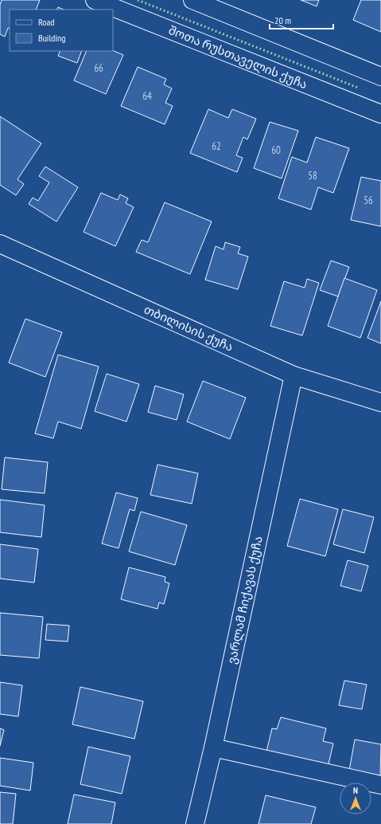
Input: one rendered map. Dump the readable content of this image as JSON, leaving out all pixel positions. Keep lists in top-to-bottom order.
{
  "streets": {
    "street": ["შოთა რუსთაველის ქუჩა", "თბილისის ქუჩა", "ვარლამ ჩიქავას ქუჩა"]
  },
  "crossings": [
    ["თბილისის ქუჩა", "ვარლამ ჩიქავას ქუჩა"]
  ],
  "house_numbers": [
    "66",
    "64",
    "62",
    "60",
    "58",
    "56"
  ],
  "legend": ["Road", "Building"],
  "scale_bar": "20 m",
  "north": "top"
}
